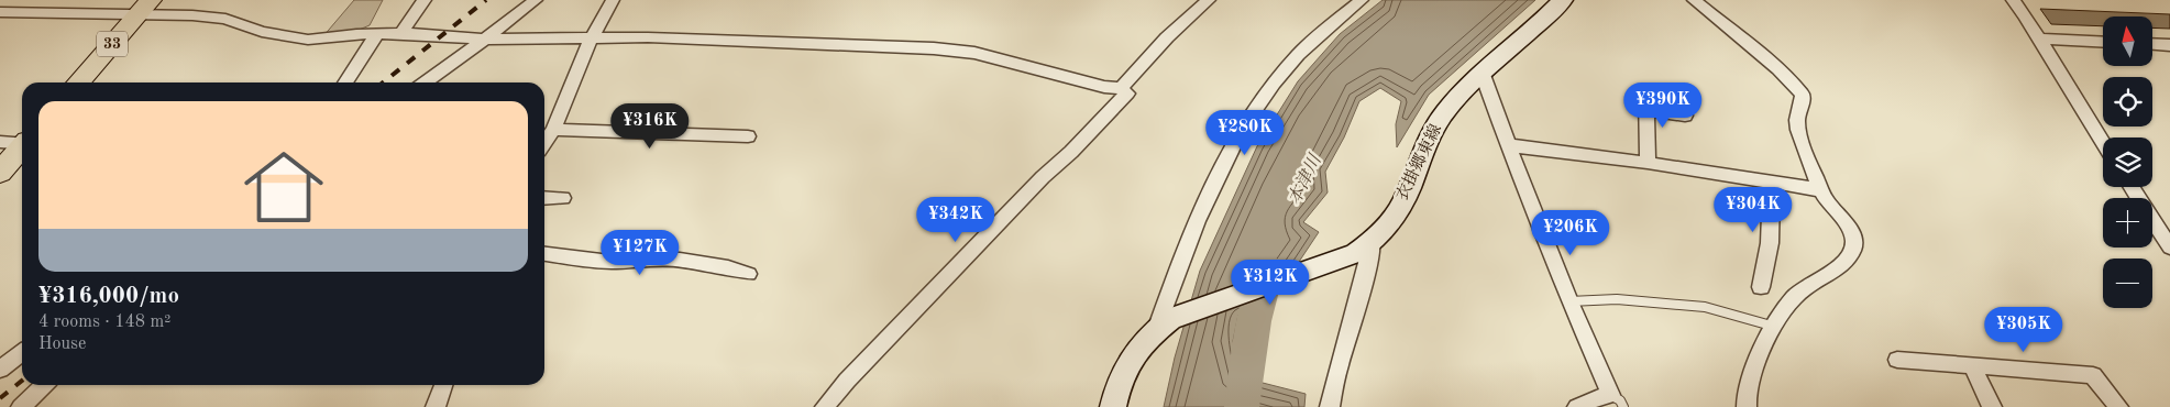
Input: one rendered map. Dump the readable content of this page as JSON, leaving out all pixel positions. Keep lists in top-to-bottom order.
{
  "streets": {
    "main road": ["33", "衣掛郷東線"]
  },
  "water": ["本津川"],
  "north": "top",
  "page": {
    "map_buttons": ["+", "−"],
    "price": [
      "¥390K",
      "¥316K",
      "¥280K",
      "¥304K",
      "¥342K",
      "¥206K",
      "¥127K",
      "¥312K",
      "¥305K"
    ],
    "list": [
      {
        "name": "¥316,000/mo",
        "note": "4 rooms · 148 m² · House"
      }
    ]
  }
}
